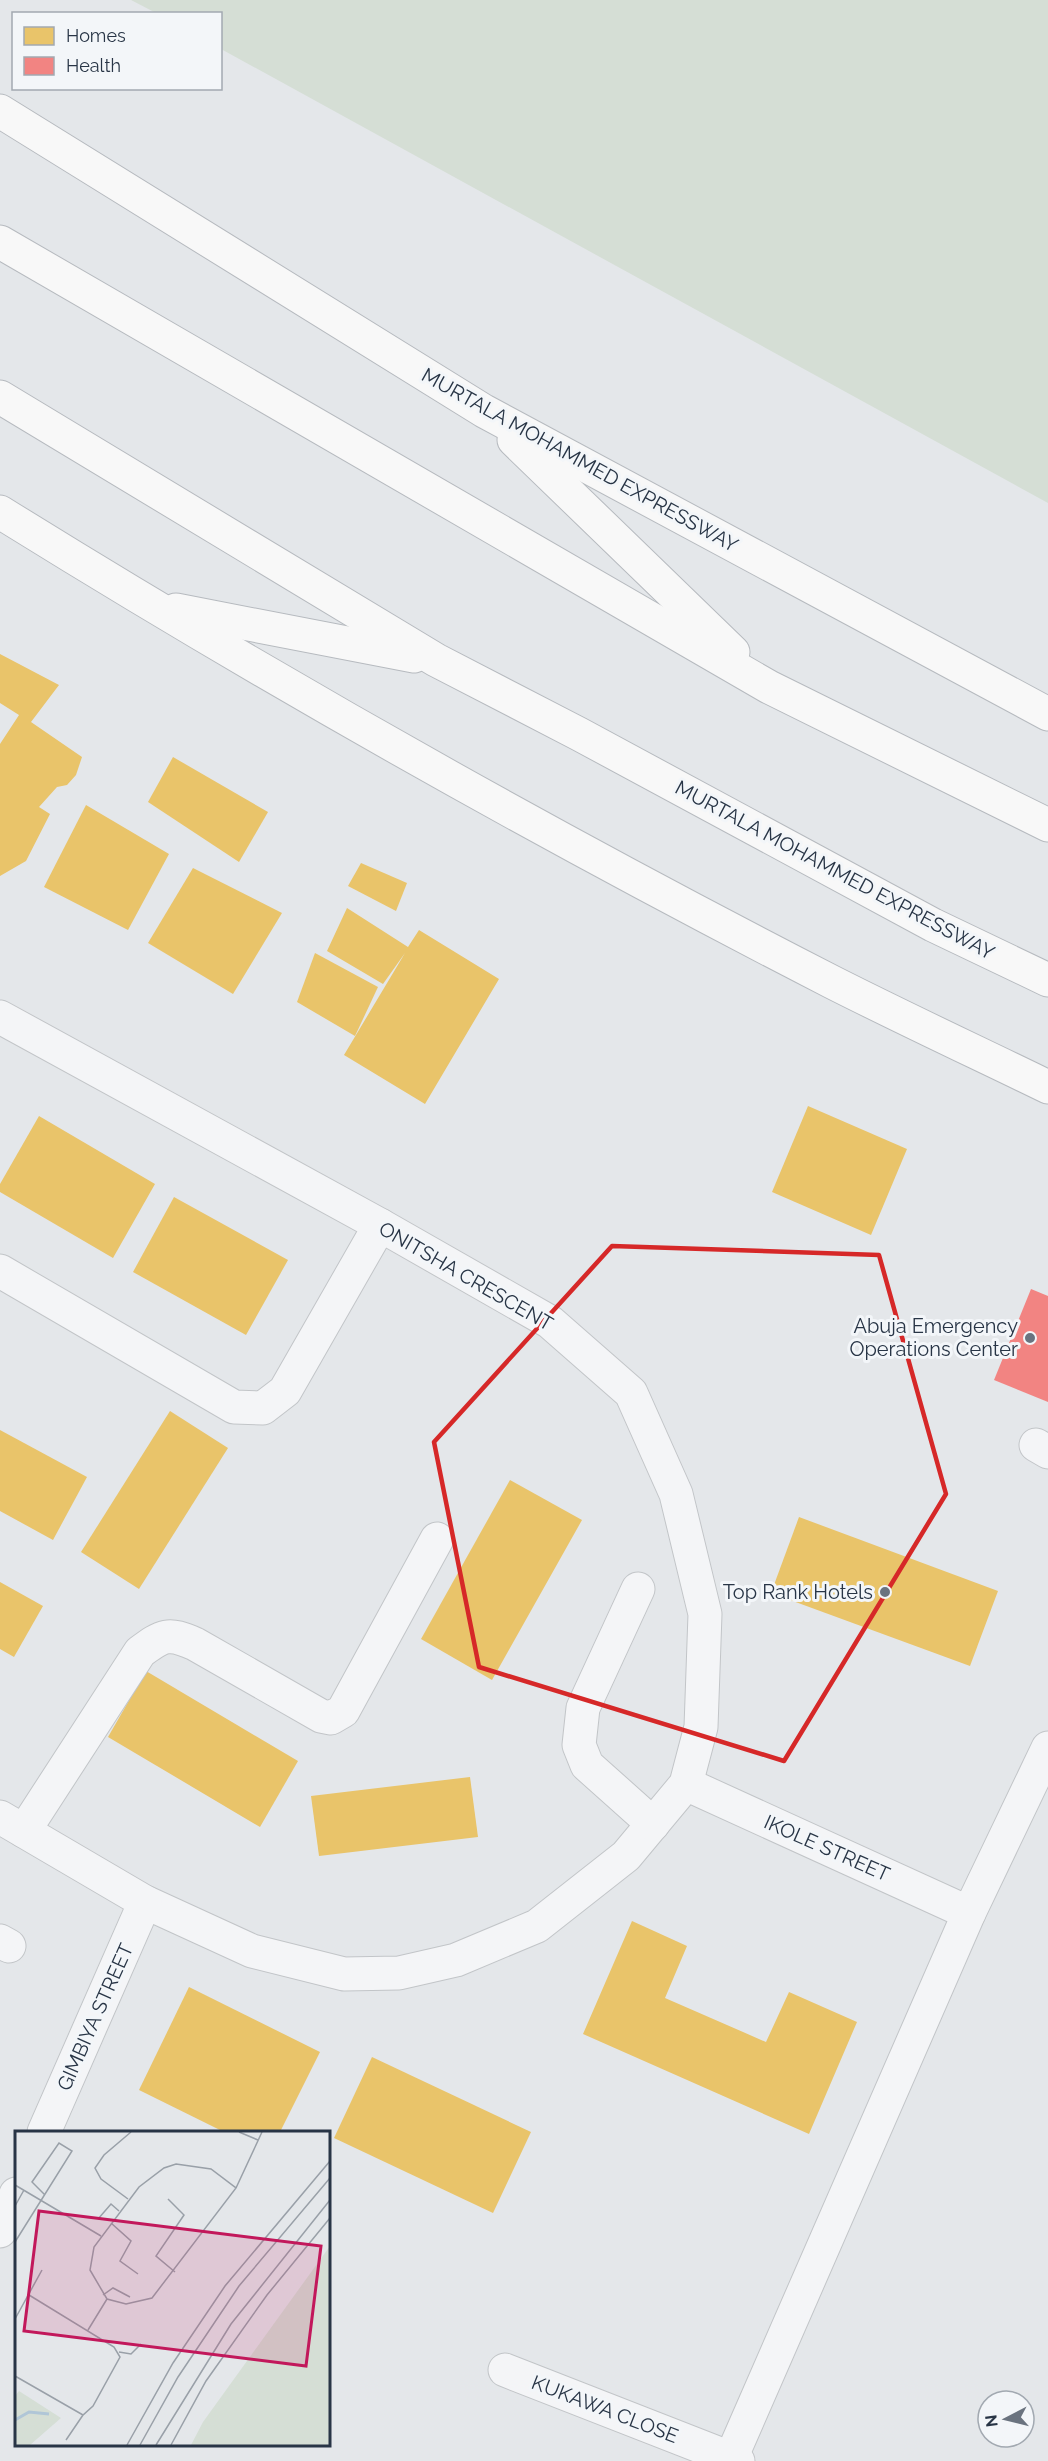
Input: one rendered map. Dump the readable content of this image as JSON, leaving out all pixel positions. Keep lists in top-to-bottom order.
{
  "streets": {
    "highway": ["MURTALA MOHAMMED EXPRESSWAY"],
    "street": [
      "ONITSHA CRESCENT",
      "IKOLE STREET",
      "GIMBIYA STREET",
      "KUKAWA CLOSE"
    ]
  },
  "crossings": [
    ["ONITSHA CRESCENT", "IKOLE STREET"],
    ["ONITSHA CRESCENT", "GIMBIYA STREET"]
  ],
  "places": ["Abuja Emergency Operations Center", "Top Rank Hotels"],
  "legend": ["Homes", "Health"],
  "north": "left"
}
